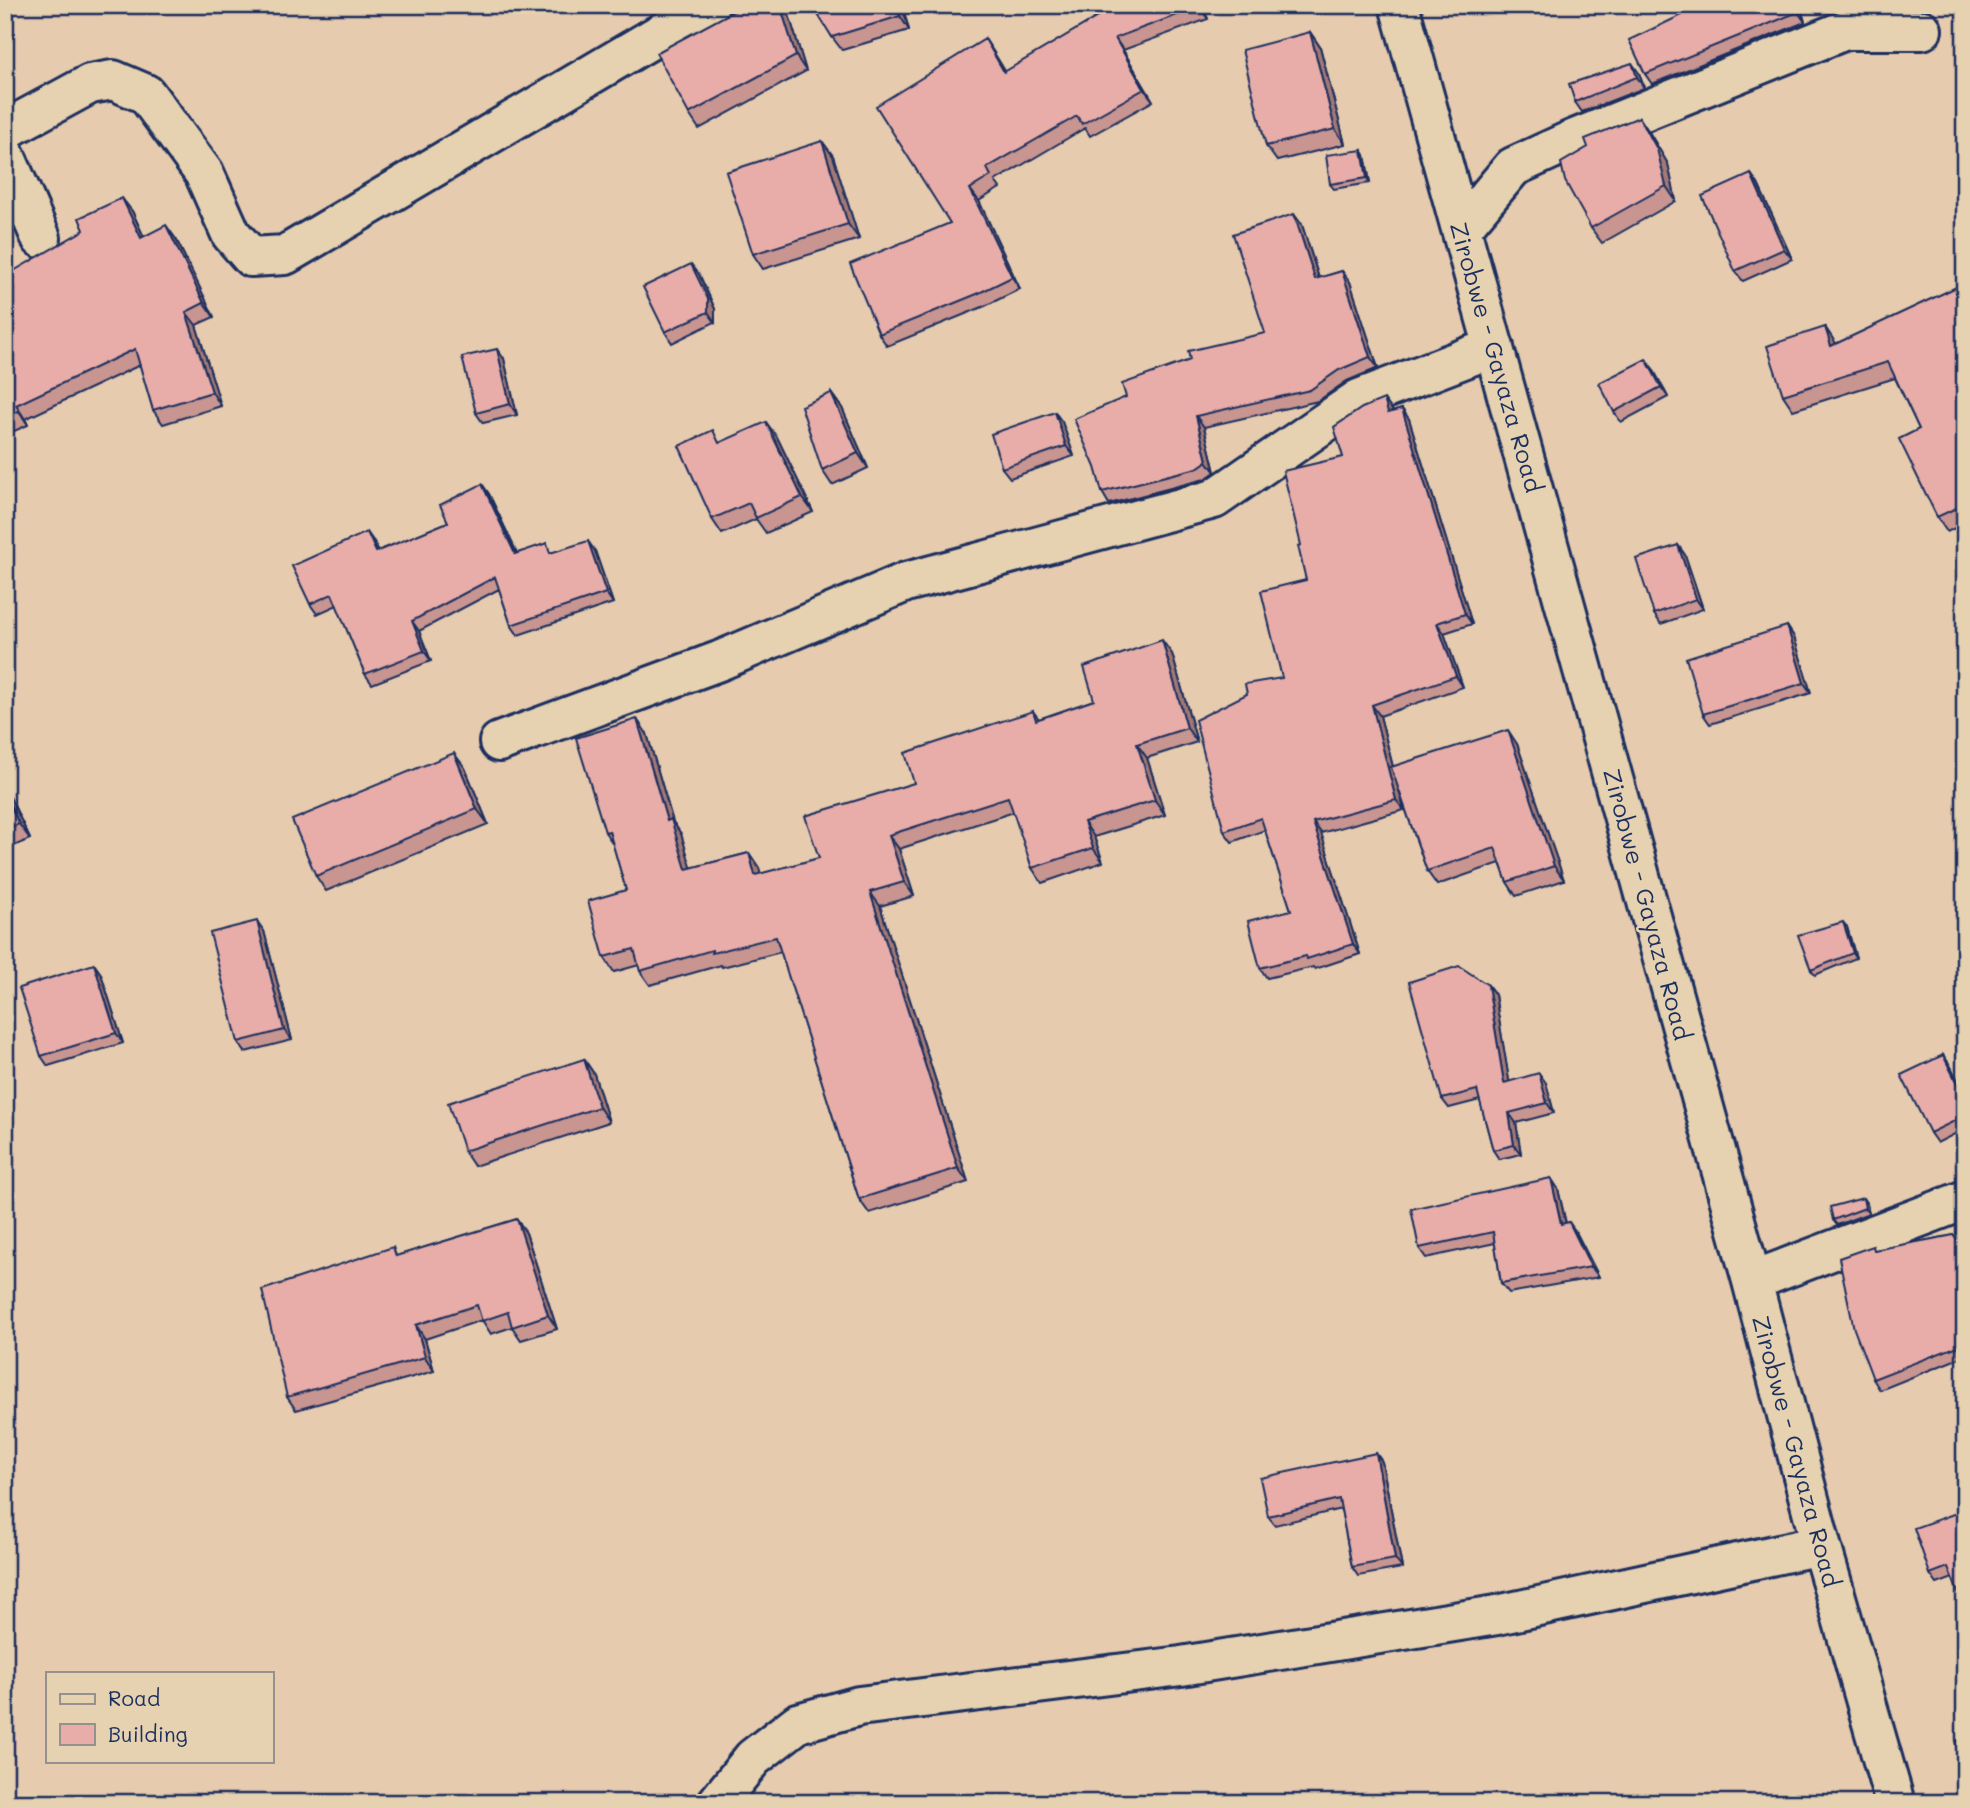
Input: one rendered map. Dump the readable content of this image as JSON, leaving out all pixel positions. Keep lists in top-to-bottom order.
{
  "streets": {
    "street": ["Zirobwe - Gayaza Road"]
  },
  "legend": ["Road", "Building"]
}
